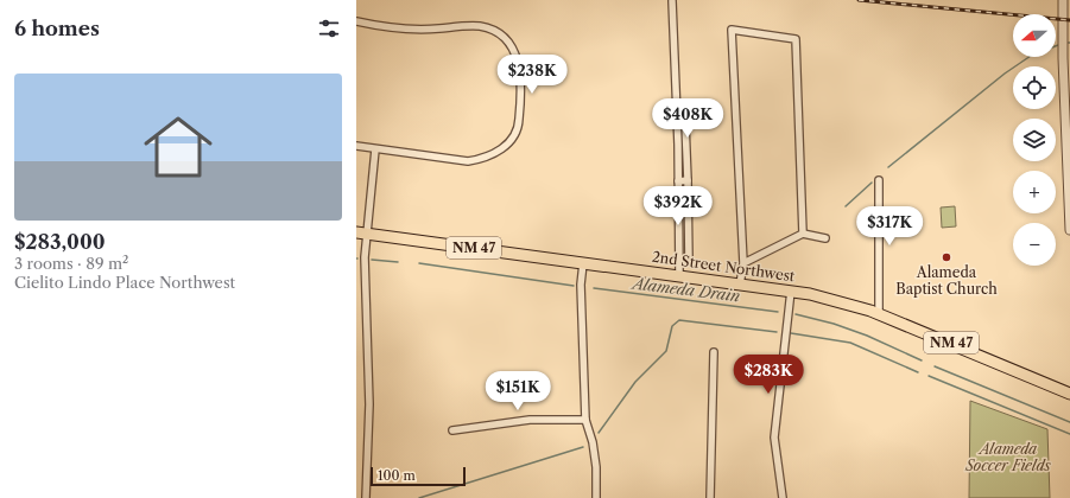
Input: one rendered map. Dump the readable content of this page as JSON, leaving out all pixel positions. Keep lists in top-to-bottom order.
{
  "streets": {
    "main road": ["NM 47", "2nd Street Northwest"]
  },
  "water": ["Alameda Drain"],
  "parks": ["Alameda Soccer Fields"],
  "places": ["Alameda Baptist Church"],
  "scale_bar": "100 m",
  "north": "left",
  "page": {
    "heading": "6 homes",
    "map_buttons": ["+", "−"],
    "price": [
      "$238K",
      "$408K",
      "$392K",
      "$317K",
      "$283K",
      "$151K"
    ],
    "list": [
      {
        "name": "$283,000",
        "note": "3 rooms · 89 m² · Cielito Lindo Place Northwest"
      }
    ],
    "scale": "100 m"
  }
}
